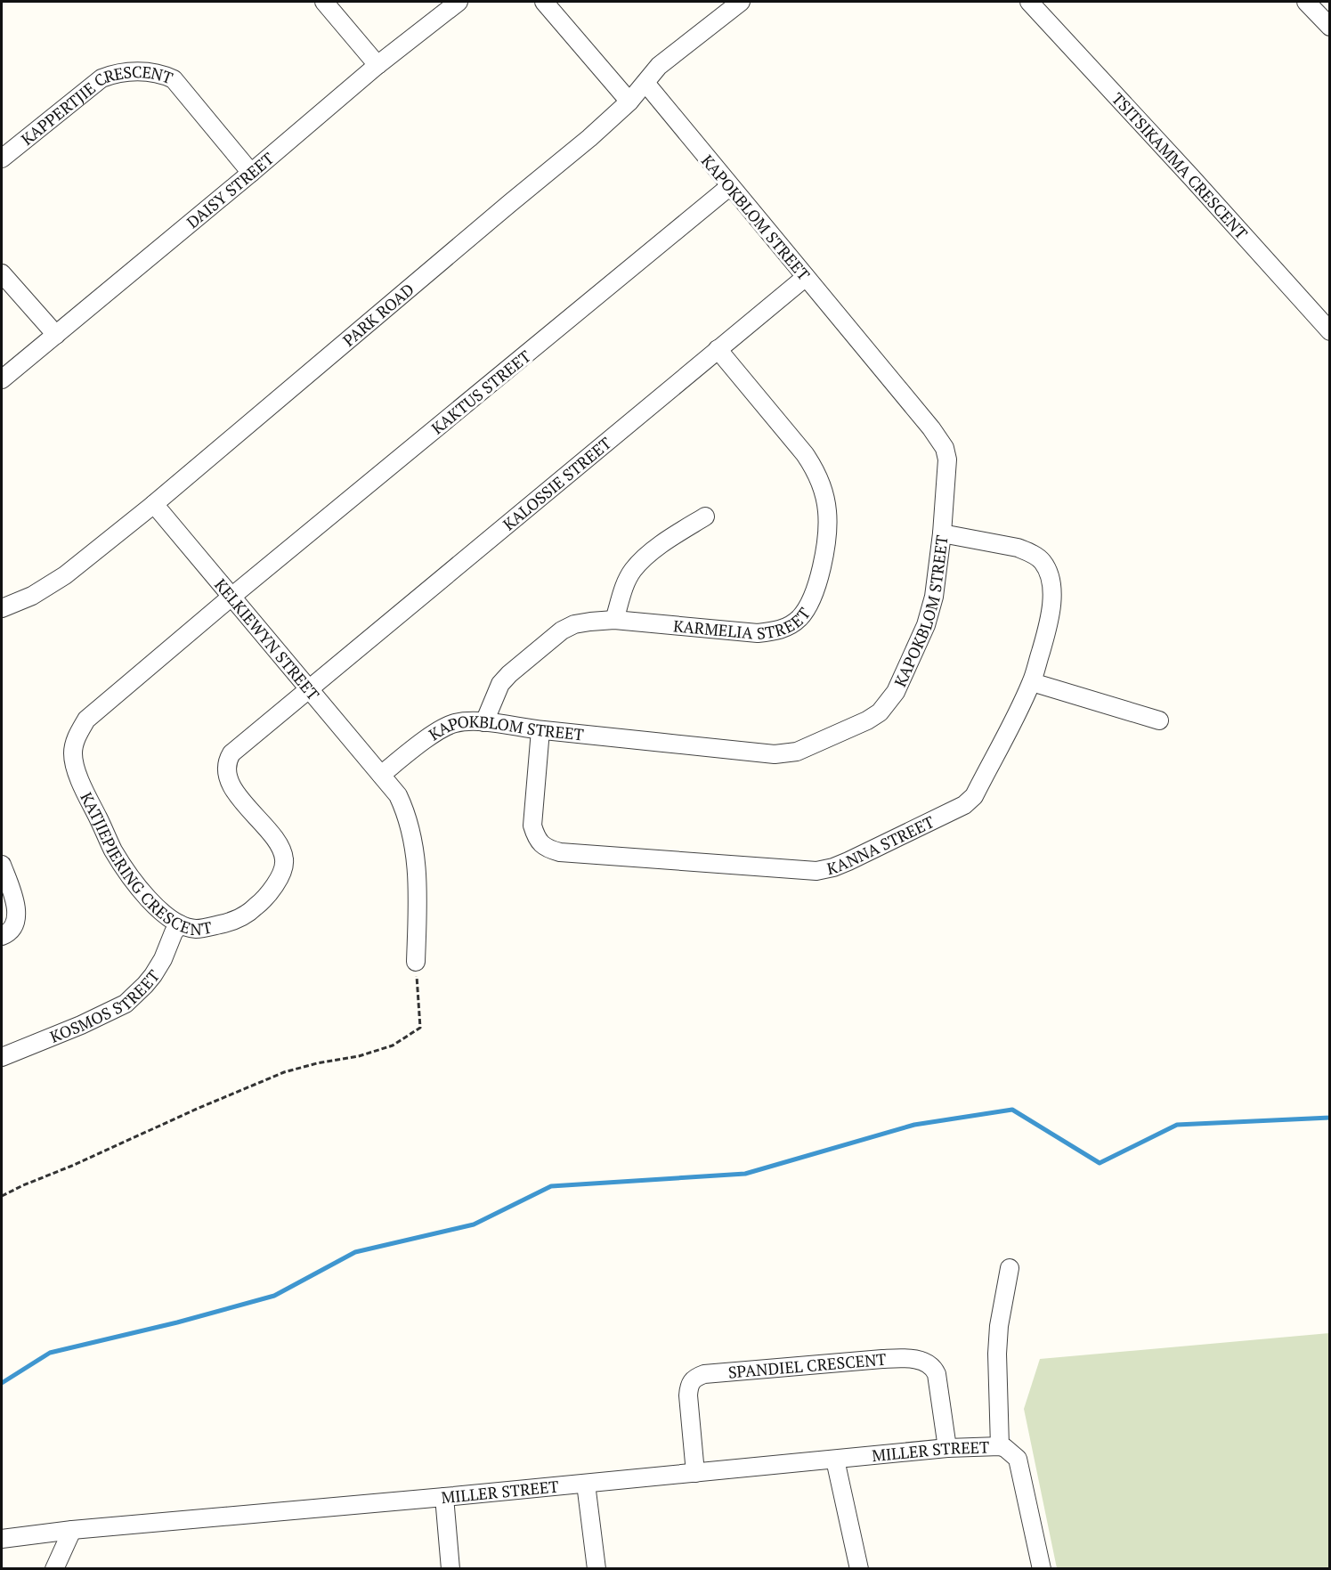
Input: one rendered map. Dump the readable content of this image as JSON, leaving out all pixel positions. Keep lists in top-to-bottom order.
{
  "streets": {
    "street": [
      "KAPPERTJIE CRESCENT",
      "TSITSIKAMMA CRESCENT",
      "DAISY STREET",
      "KAPOKBLOM STREET",
      "PARK ROAD",
      "KAKTUS STREET",
      "KALOSSIE STREET",
      "KARMELIA STREET",
      "KELKIEWYN STREET",
      "KANNA STREET",
      "KATJIEPIERING CRESCENT",
      "KOSMOS STREET",
      "SPANDIEL CRESCENT",
      "MILLER STREET"
    ]
  },
  "crossings": [
    ["KAPPERTJIE CRESCENT", "DAISY STREET"],
    ["KAPOKBLOM STREET", "PARK ROAD"],
    ["KAPOKBLOM STREET", "KAKTUS STREET"],
    ["KAPOKBLOM STREET", "KALOSSIE STREET"],
    ["KAPOKBLOM STREET", "KARMELIA STREET"],
    ["KAPOKBLOM STREET", "KELKIEWYN STREET"],
    ["KAPOKBLOM STREET", "KANNA STREET"],
    ["PARK ROAD", "KELKIEWYN STREET"],
    ["KAKTUS STREET", "KELKIEWYN STREET"],
    ["KAKTUS STREET", "KATJIEPIERING CRESCENT"],
    ["KALOSSIE STREET", "KARMELIA STREET"],
    ["KALOSSIE STREET", "KELKIEWYN STREET"],
    ["KALOSSIE STREET", "KATJIEPIERING CRESCENT"],
    ["KELKIEWYN STREET", "KATJIEPIERING CRESCENT"],
    ["KATJIEPIERING CRESCENT", "KOSMOS STREET"],
    ["SPANDIEL CRESCENT", "MILLER STREET"]
  ]
}
